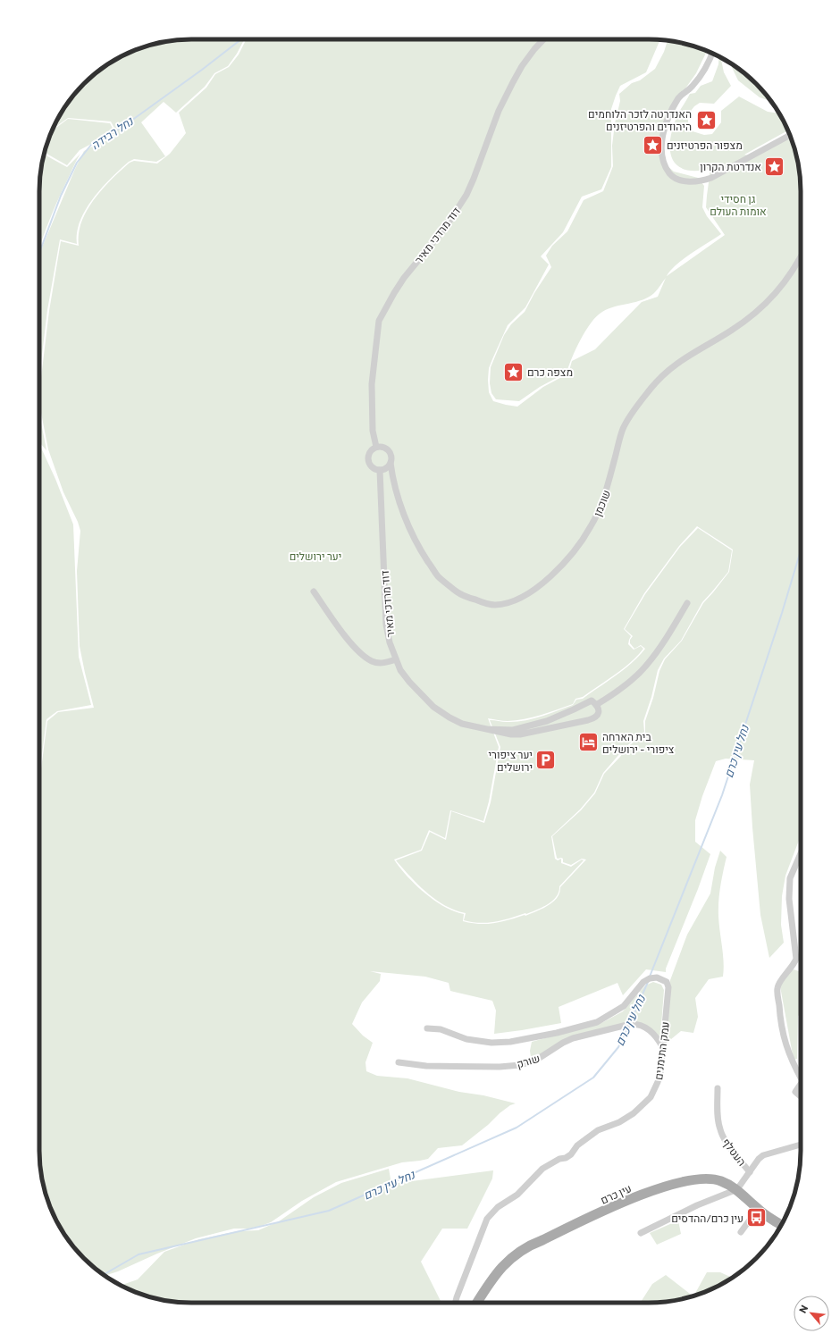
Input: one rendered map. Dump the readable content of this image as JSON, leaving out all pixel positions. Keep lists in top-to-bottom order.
{
  "streets": {
    "main road": ["עין כרם"],
    "street": [
      "דוד מרדכי מאיר",
      "שוכמן",
      "עמק התימנים",
      "שורק",
      "העטלף"
    ]
  },
  "crossings": [
    ["דוד מרדכי מאיר", "שוכמן"],
    ["עמק התימנים", "שורק"]
  ],
  "water": ["נחל רבידה", "נחל עין כרם"],
  "parks": ["גן חסידי אומות העולם", "יער ירושלים"],
  "places": {
    "place": [
      "האנדרטה לזכר הלוחמים היהודים והפרטיזנים",
      "מצפור הפרטיזנים",
      "אנדרטת הקרון",
      "מצפה כרם"
    ],
    "hotel": ["בית הארחה ציפורי - ירושלים"],
    "parking": ["יער ציפורי ירושלים"],
    "bus stop": ["עין כרם/ההדסים"]
  },
  "north": "top left"
}
